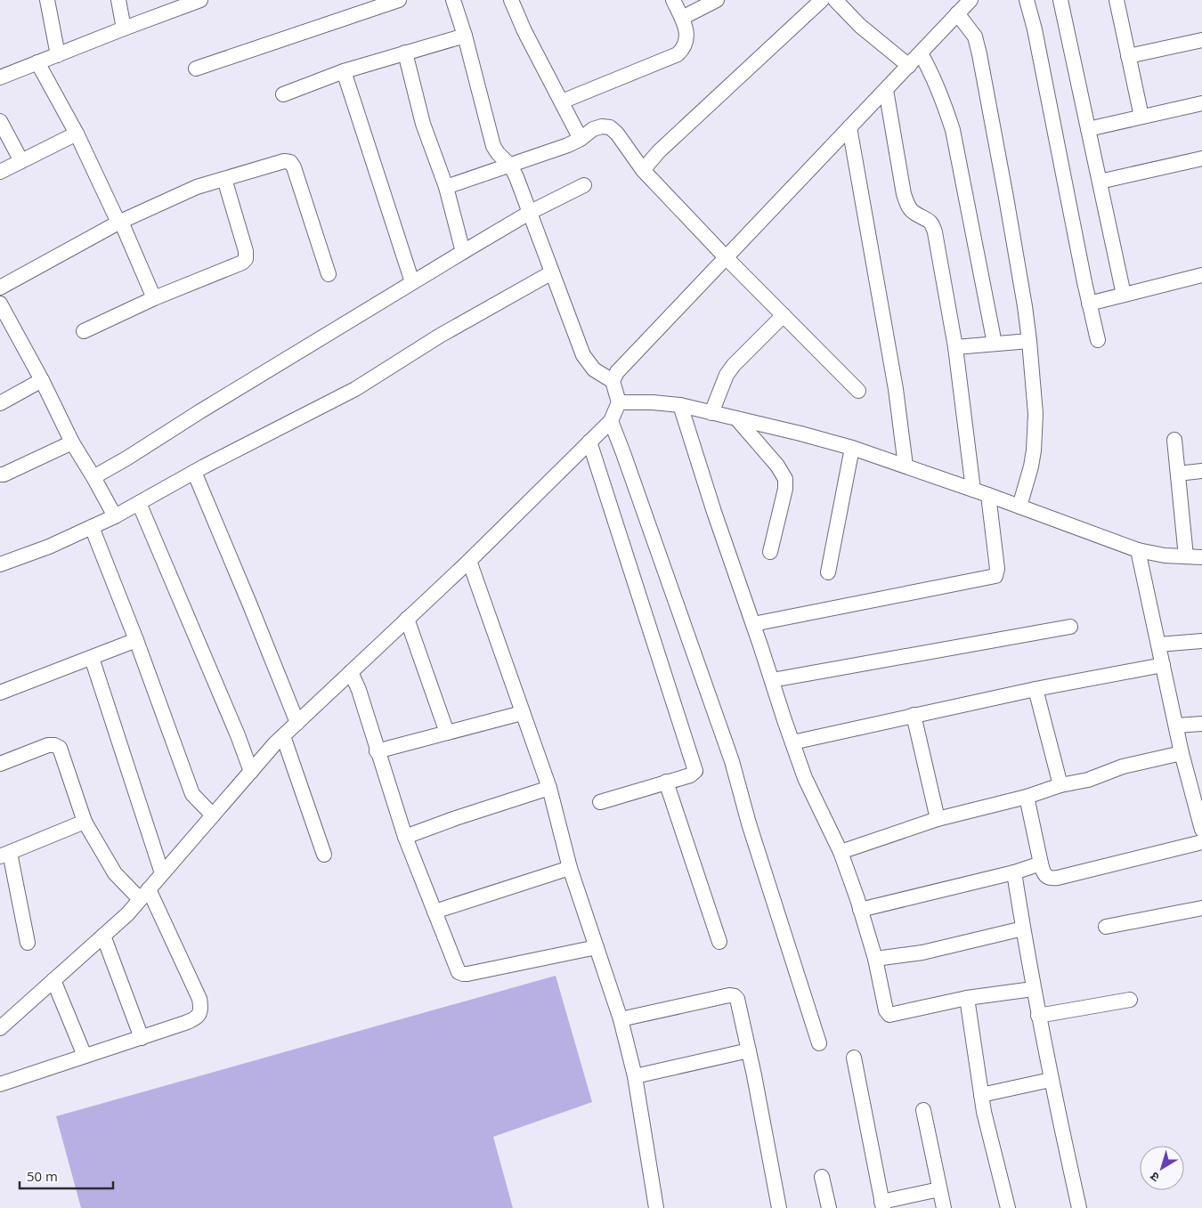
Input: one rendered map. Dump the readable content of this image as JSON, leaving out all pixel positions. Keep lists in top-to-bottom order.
{
  "scale_bar": "50 m",
  "north": "bottom left"
}
